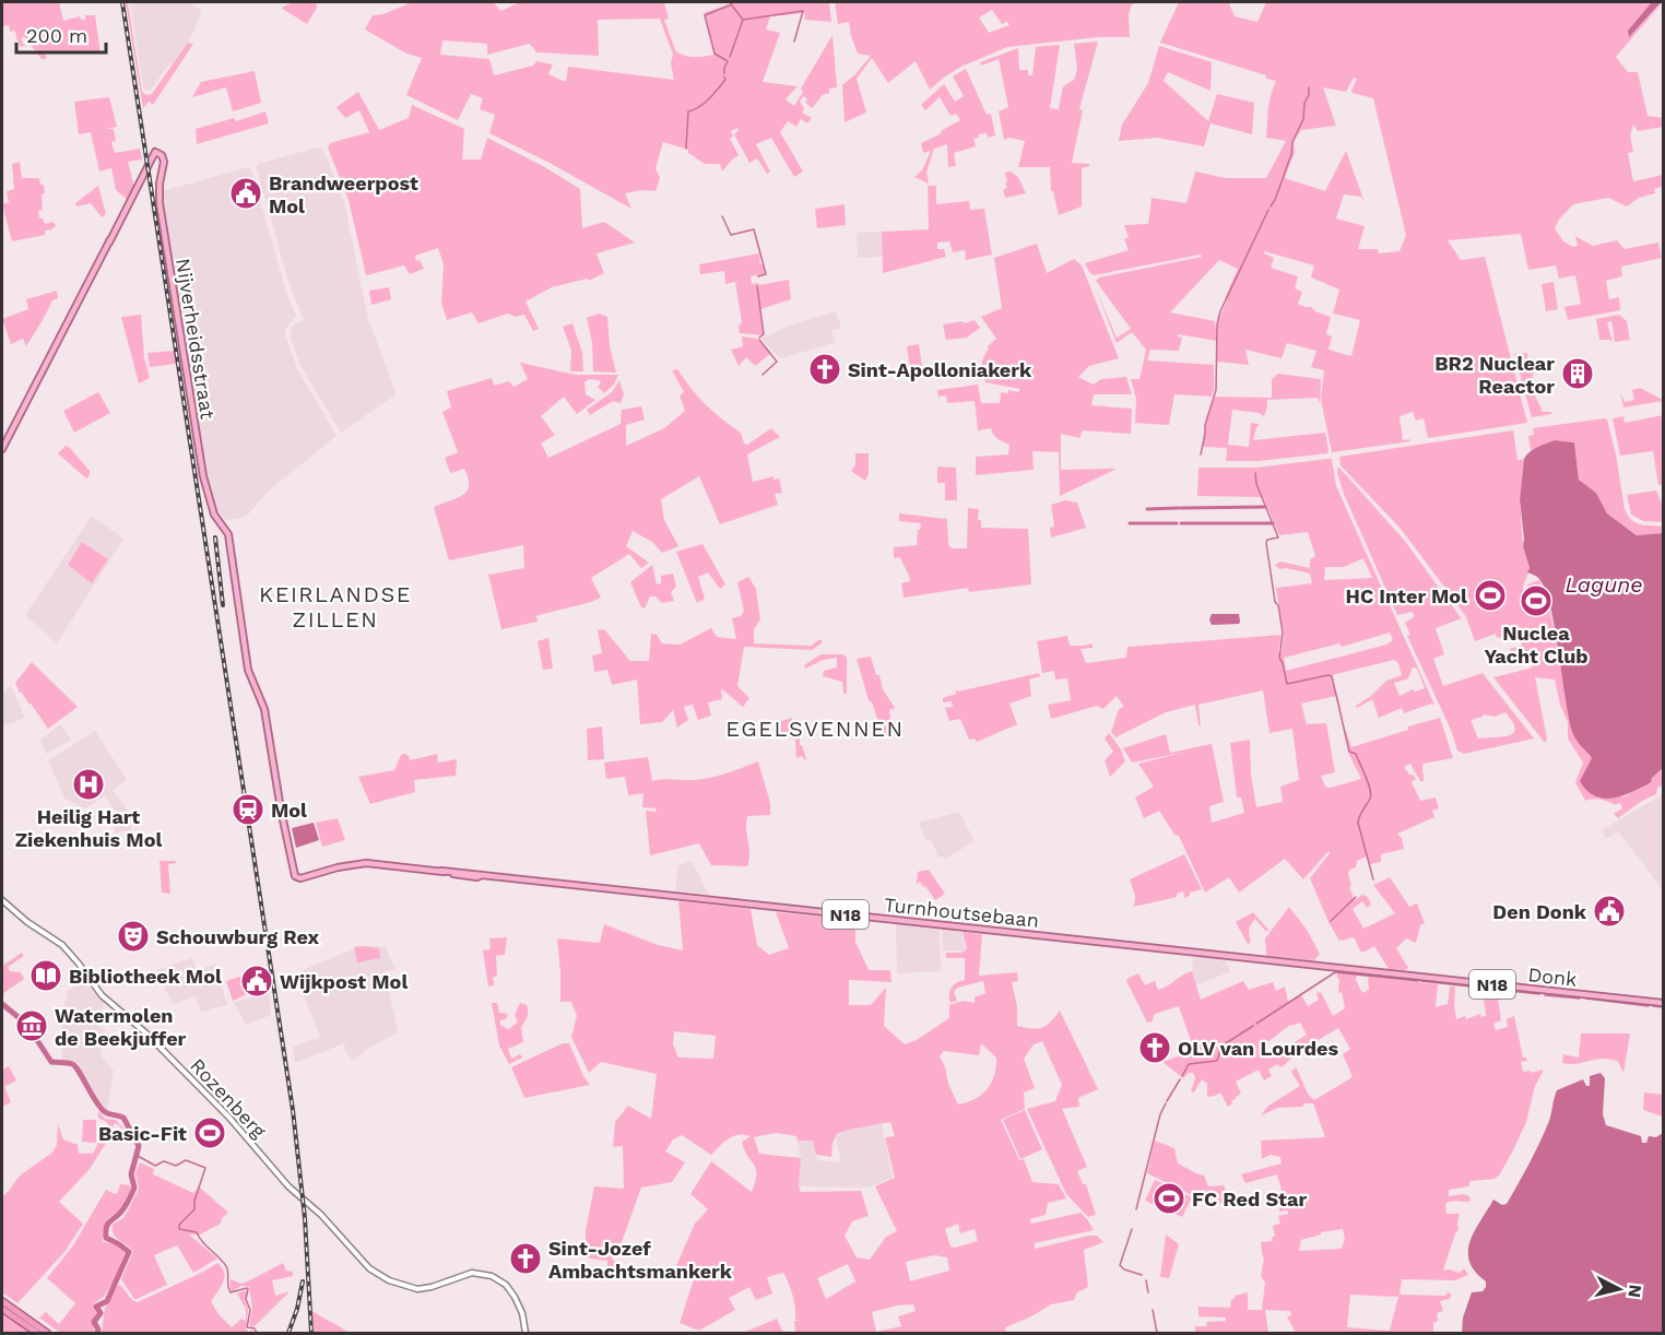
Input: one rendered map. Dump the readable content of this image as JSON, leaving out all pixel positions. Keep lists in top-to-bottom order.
{
  "streets": {
    "main road": [
      "Nijverheidsstraat",
      "Turnhoutsebaan",
      "N18",
      "Donk",
      "Rozenberg"
    ]
  },
  "crossings": [
    ["Nijverheidsstraat", "Turnhoutsebaan"],
    ["Turnhoutsebaan", "Donk"]
  ],
  "districts": ["KEIRLANDSE ZILLEN", "EGELSVENNEN"],
  "water": ["Lagune"],
  "places": {
    "public building": ["Brandweerpost Mol", "Den Donk", "Wijkpost Mol"],
    "church": ["Sint-Apolloniakerk", "OLV van Lourdes", "Sint-Jozef Ambachtsmankerk"],
    "building": ["BR2 Nuclear Reactor"],
    "sports": [
      "HC Inter Mol",
      "Nuclea Yacht Club",
      "Basic-Fit",
      "FC Red Star"
    ],
    "hospital": ["Heilig Hart Ziekenhuis Mol"],
    "station": ["Mol"],
    "theatre": ["Schouwburg Rex"],
    "library": ["Bibliotheek Mol"],
    "museum": ["Watermolen de Beekjuffer"]
  },
  "scale_bar": "200 m",
  "north": "right"
}
